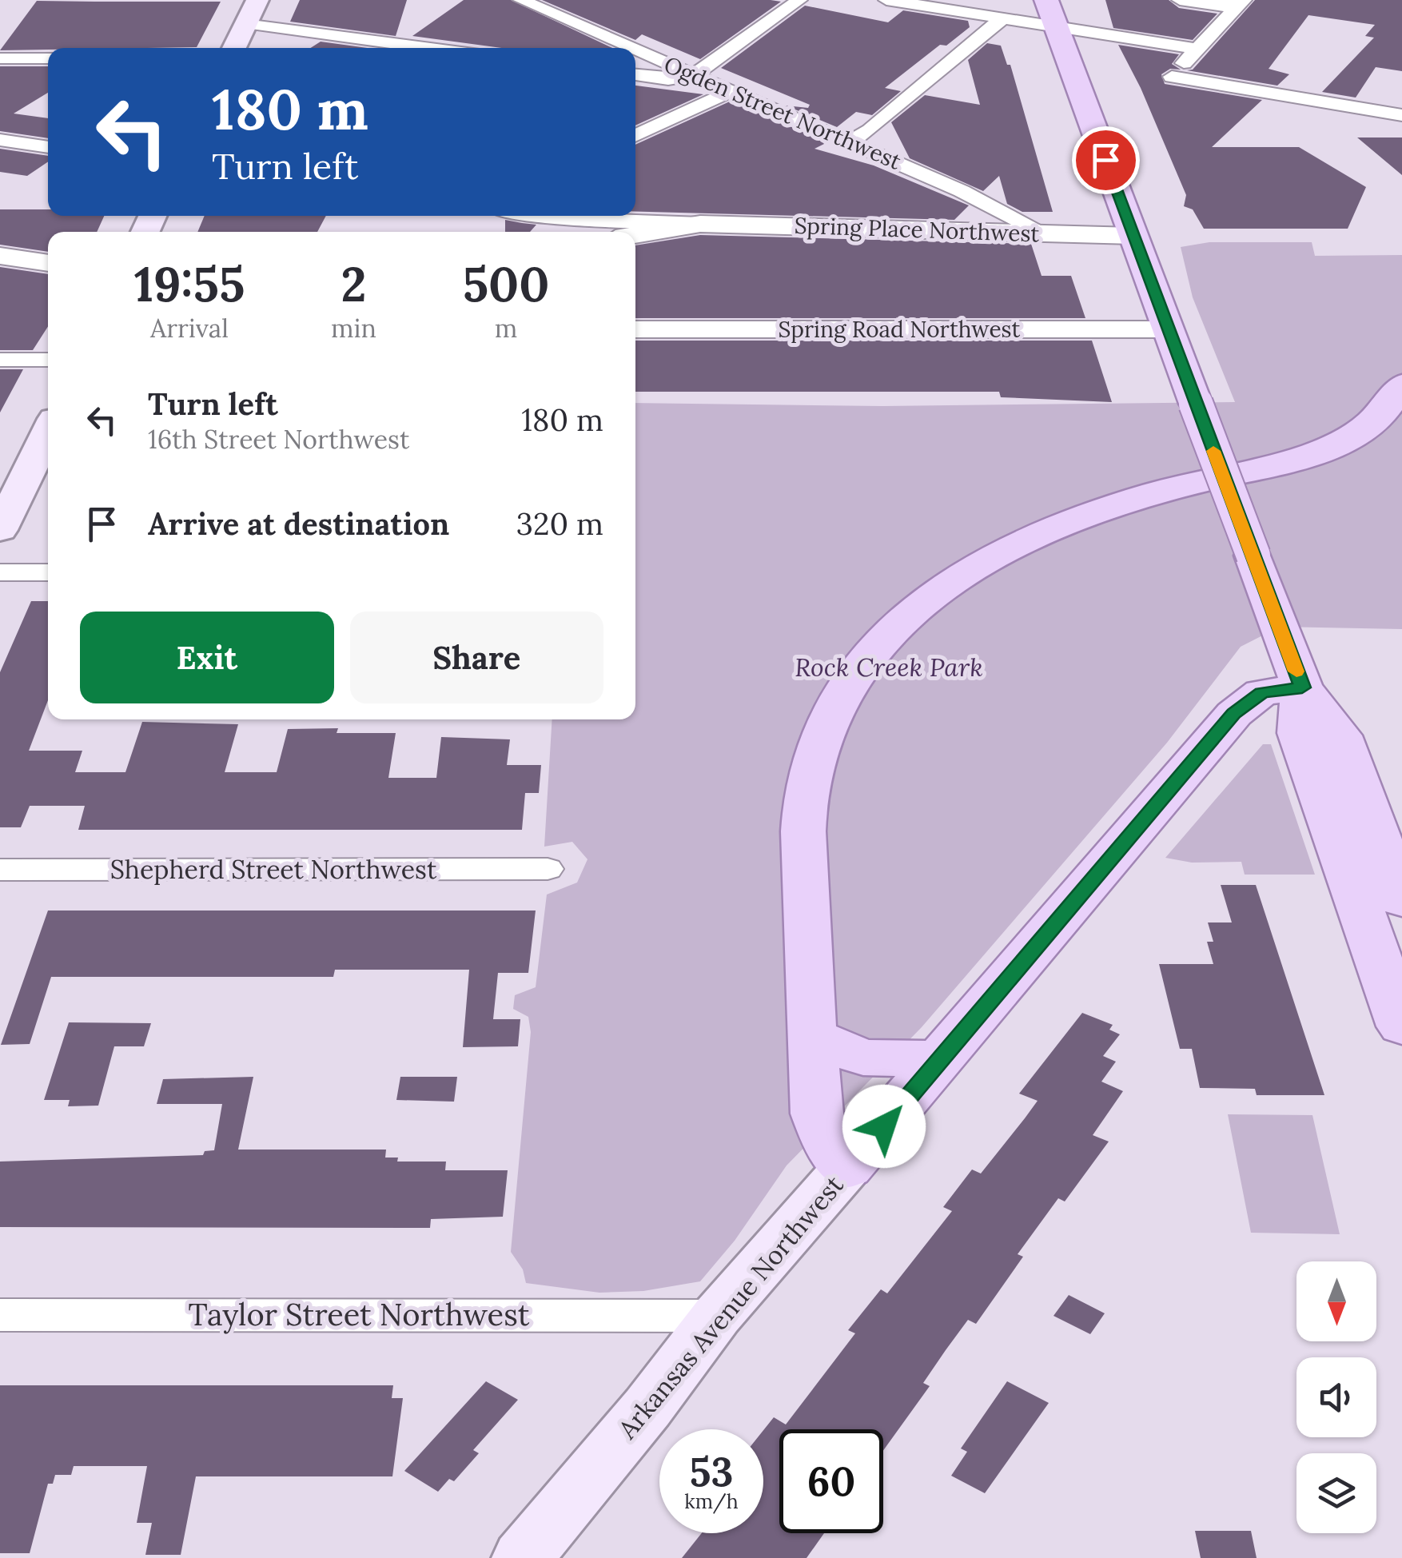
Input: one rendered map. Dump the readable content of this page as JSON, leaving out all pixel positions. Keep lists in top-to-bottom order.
{
  "streets": {
    "main road": ["Arkansas Avenue Northwest"],
    "street": [
      "Ogden Street Northwest",
      "Spring Place Northwest",
      "Spring Road Northwest",
      "Shepherd Street Northwest",
      "Taylor Street Northwest"
    ]
  },
  "crossings": [
    ["Ogden Street Northwest", "Spring Place Northwest"],
    ["Arkansas Avenue Northwest", "Taylor Street Northwest"]
  ],
  "parks": ["Rock Creek Park"],
  "north": "bottom",
  "page": {
    "turn": ["180 m", "Turn left"],
    "eta": [
      "19:55",
      "Arrival",
      "2",
      "min",
      "500",
      "m"
    ],
    "list": [
      {
        "name": "Turn left",
        "note": "16th Street Northwest",
        "value": "180 m"
      },
      {
        "name": "Arrive at destination",
        "value": "320 m"
      }
    ],
    "buttons": ["Exit", "Share"],
    "speed": "53 km/h",
    "limit": "60"
  }
}
